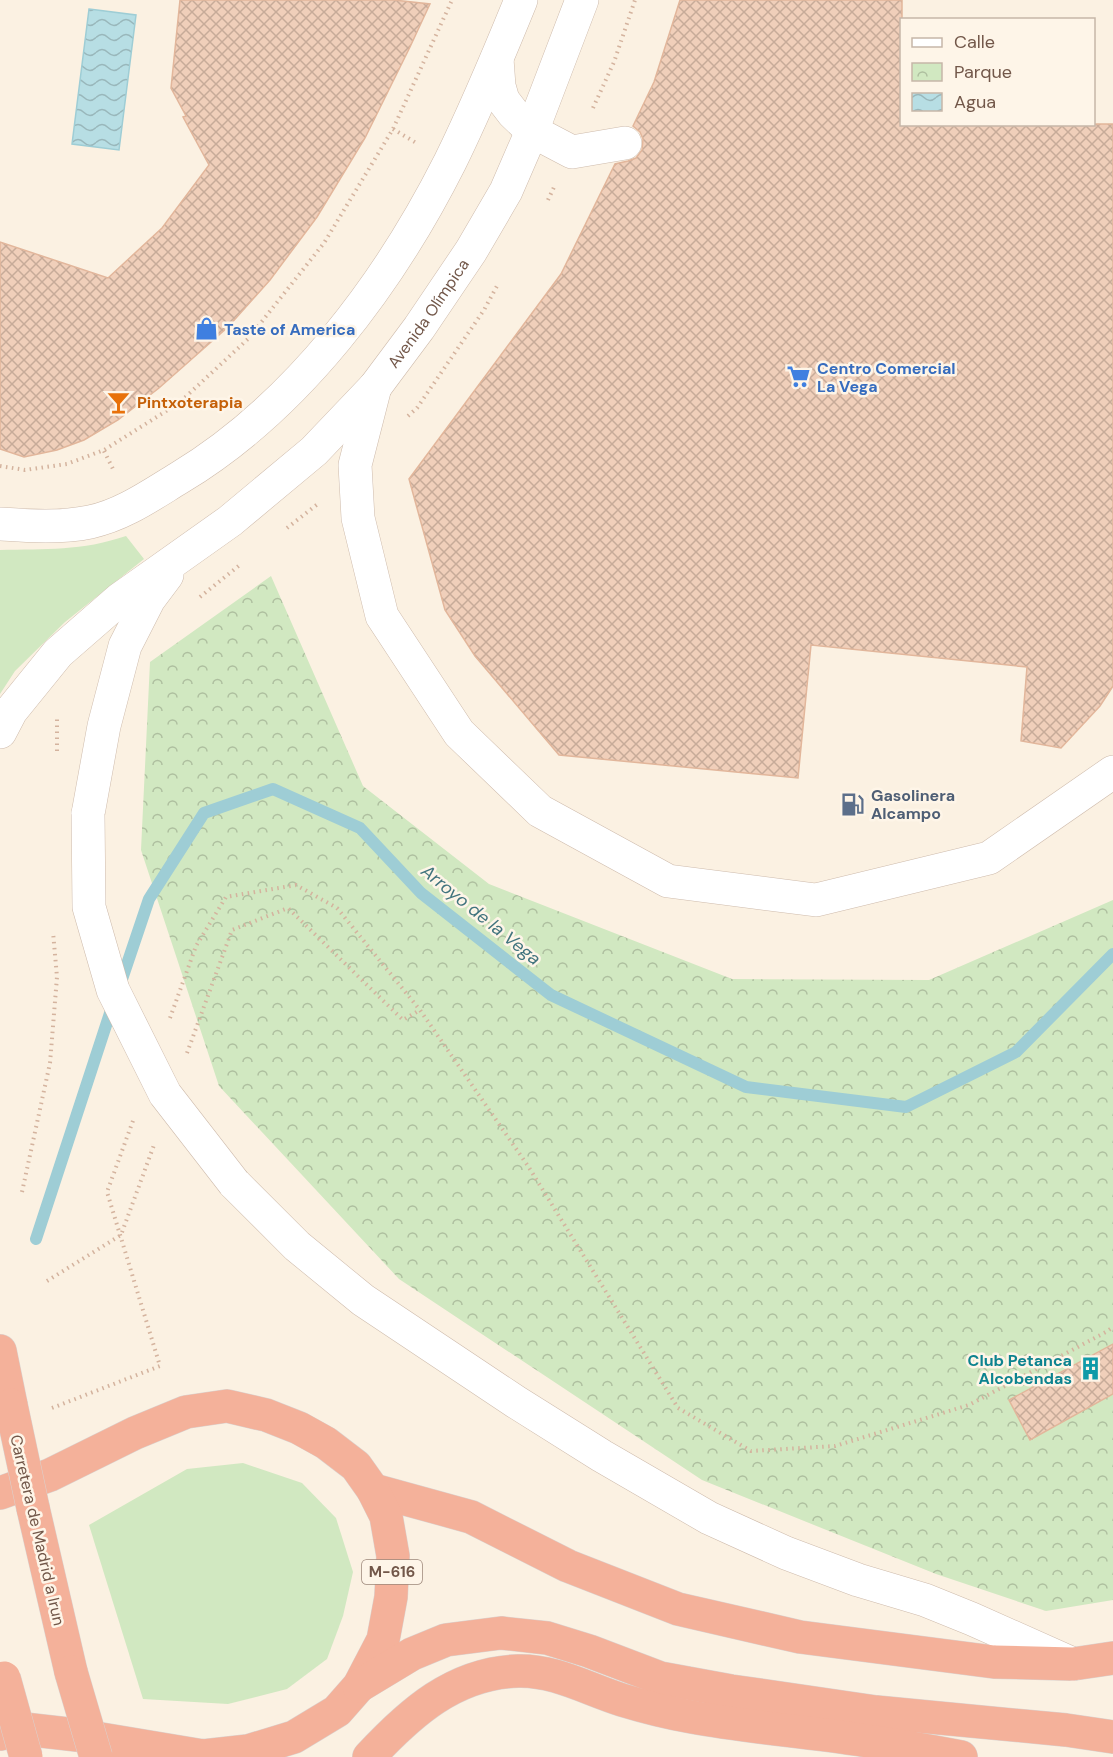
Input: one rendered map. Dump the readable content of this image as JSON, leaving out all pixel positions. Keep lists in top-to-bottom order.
{
  "streets": {
    "highway": ["Carretera de Madrid a Irun", "M-616"],
    "street": ["Avenida Olímpica"]
  },
  "water": ["Arroyo de la Vega"],
  "places": {
    "shop": ["Taste of America"],
    "supermarket": ["Centro Comercial La Vega"],
    "bar": ["Pintxoterapia"],
    "fuel station": ["Gasolinera Alcampo"],
    "building": ["Club Petanca Alcobendas"]
  },
  "legend": ["Calle", "Parque", "Agua"]
}
